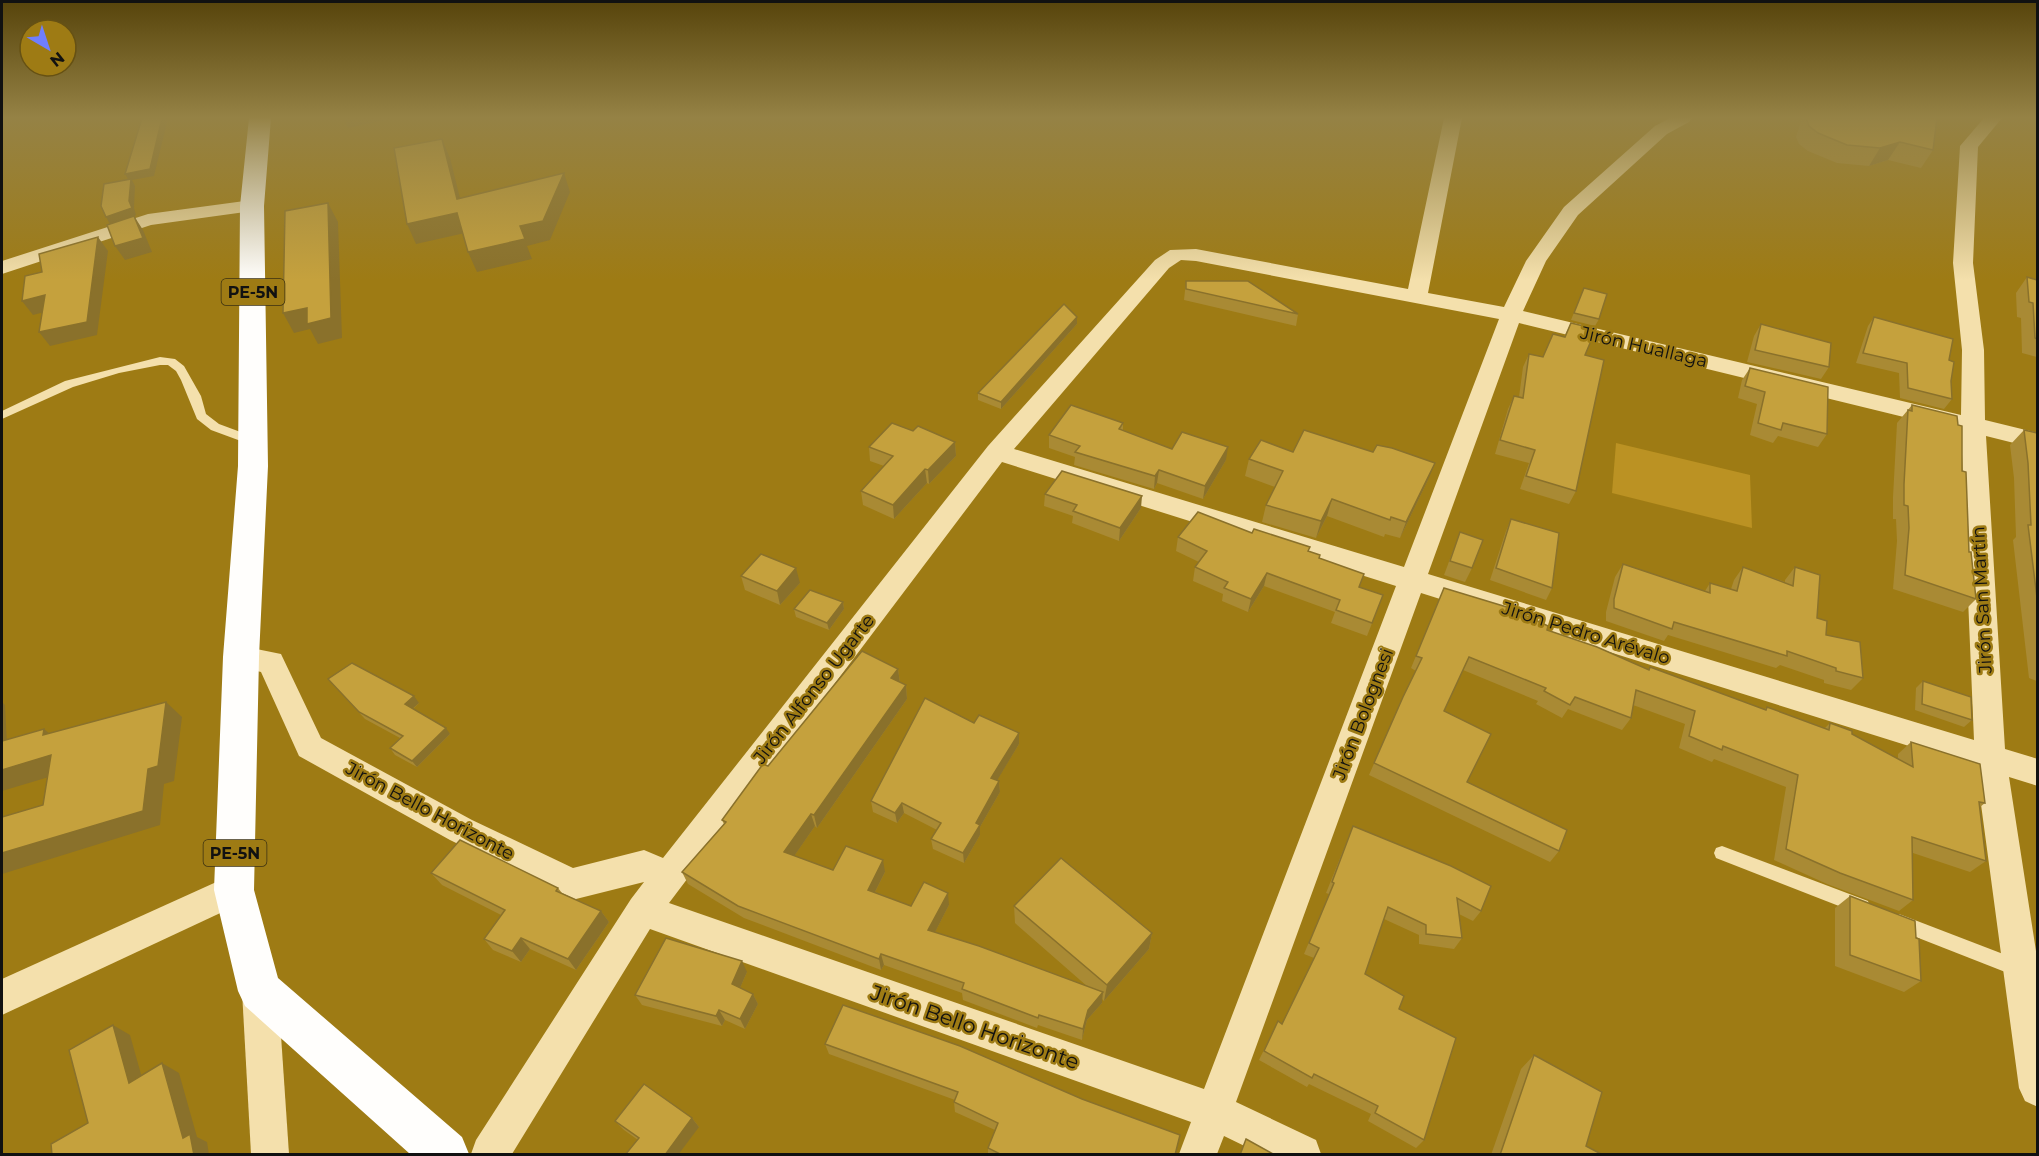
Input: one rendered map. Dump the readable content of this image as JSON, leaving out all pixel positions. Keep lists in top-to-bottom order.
{
  "streets": {
    "highway": ["PE-5N"],
    "street": [
      "Jirón Huallaga",
      "Jirón San Martín",
      "Jirón Pedro Arévalo",
      "Jirón Alfonso Ugarte",
      "Jirón Bolognesi",
      "Jirón Bello Horizonte"
    ]
  },
  "crossings": [
    ["PE-5N", "Jirón Bello Horizonte"],
    ["Jirón Huallaga", "Jirón San Martín"],
    ["Jirón Huallaga", "Jirón Alfonso Ugarte"],
    ["Jirón Huallaga", "Jirón Bolognesi"],
    ["Jirón San Martín", "Jirón Pedro Arévalo"],
    ["Jirón Pedro Arévalo", "Jirón Alfonso Ugarte"],
    ["Jirón Pedro Arévalo", "Jirón Bolognesi"],
    ["Jirón Alfonso Ugarte", "Jirón Bello Horizonte"],
    ["Jirón Bolognesi", "Jirón Bello Horizonte"]
  ],
  "north": "bottom right"
}
